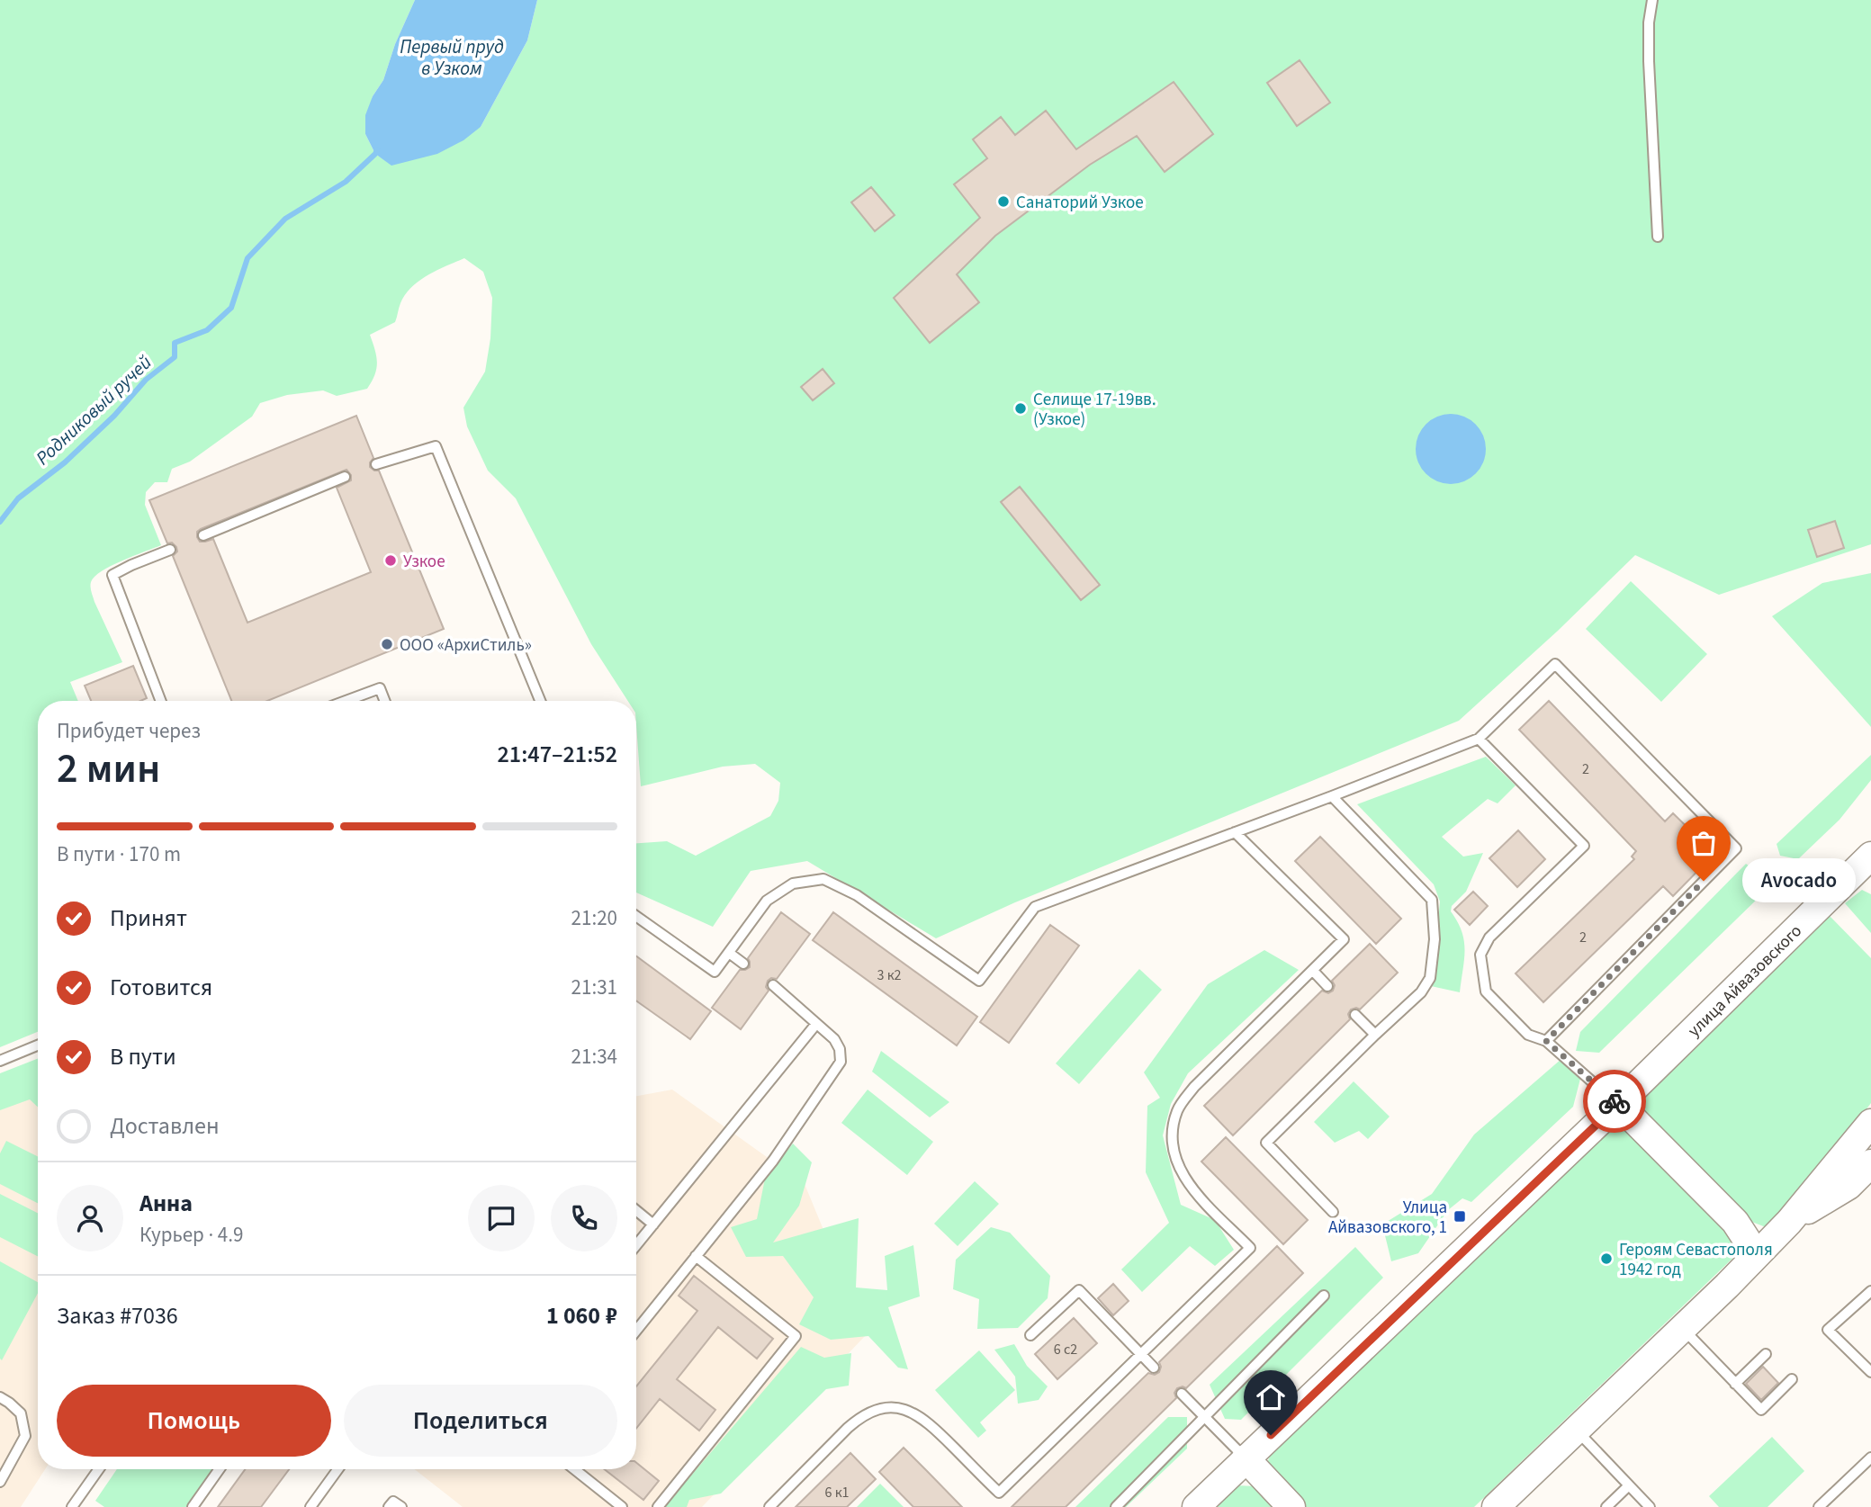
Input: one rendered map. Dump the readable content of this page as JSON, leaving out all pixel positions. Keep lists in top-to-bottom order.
{
  "streets": {
    "main road": ["улица Айвазовского"]
  },
  "water": ["Первый пруд в Узком", "Родниковый ручей"],
  "places": {
    "other": [
      "Санаторий Узкое",
      "Селище 17-19вв. (Узкое)",
      "Узкое",
      "ООО «АрхиСтиль»",
      "Avocado",
      "Героям Севастополя 1942 год"
    ],
    "transit": ["Улица Айвазовского, 1"]
  },
  "house_numbers": [
    "2",
    "2",
    "3 к2",
    "6 с2",
    "6 к1"
  ],
  "page": {
    "heading": ["2 мин", "Прибудет через", "21:47–21:52"],
    "panel": [
      "Анна",
      "Курьер · 4.9",
      "Заказ #7036",
      "1 060 ₽"
    ],
    "bar": "В пути · 170 m",
    "bubble": "Avocado",
    "list": [
      ["Принят", "21:20"],
      ["Готовится", "21:31"],
      ["В пути", "21:34"],
      "Доставлен"
    ],
    "buttons": ["Помощь", "Поделиться"]
  }
}
